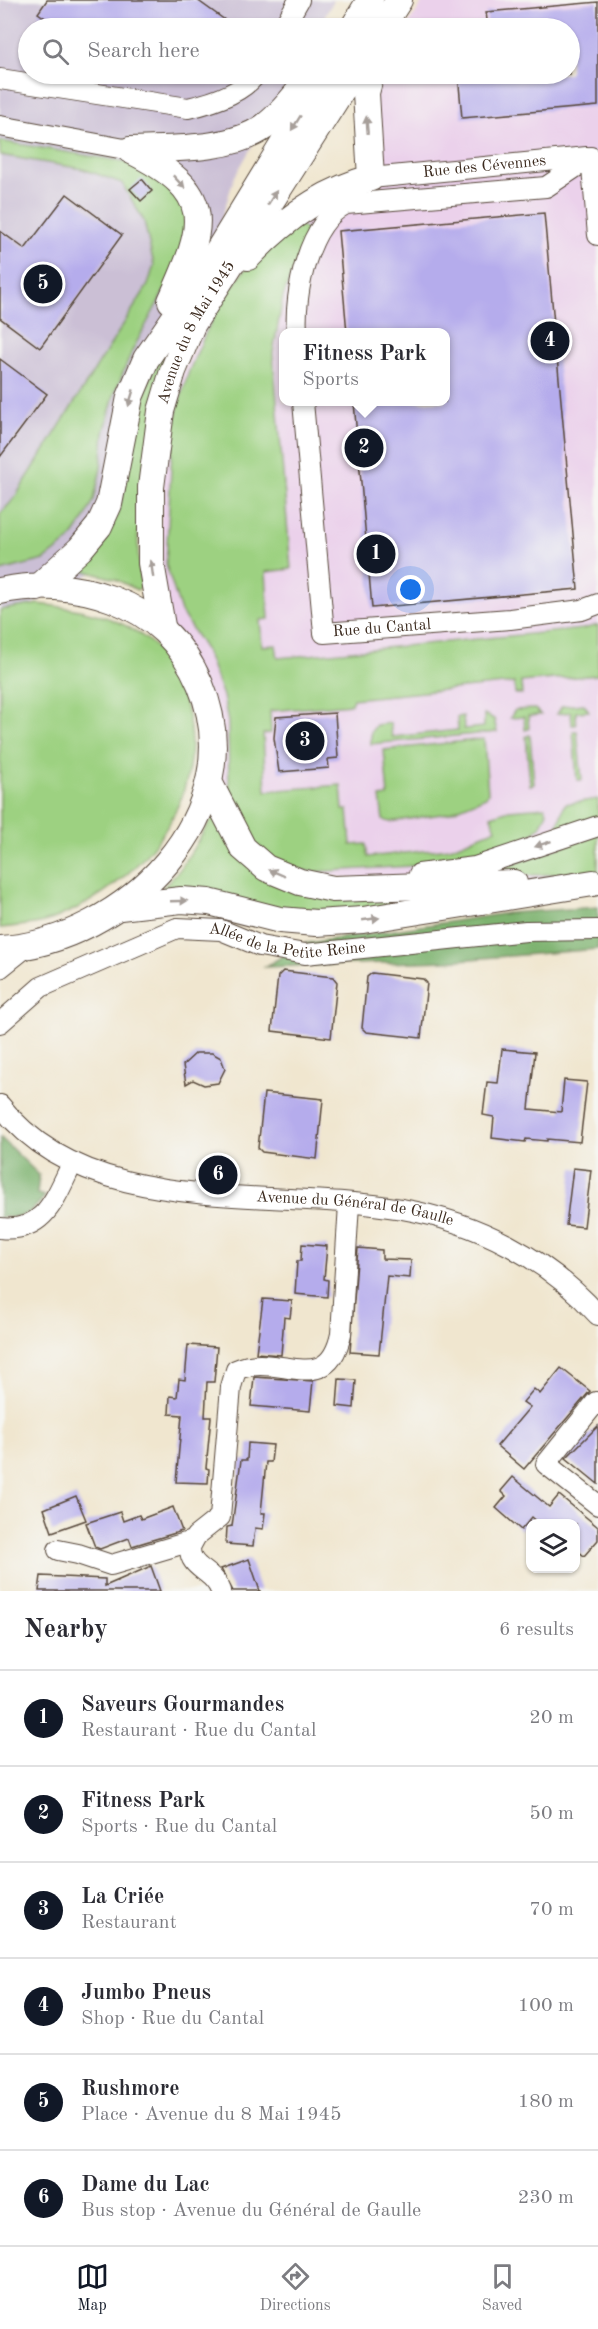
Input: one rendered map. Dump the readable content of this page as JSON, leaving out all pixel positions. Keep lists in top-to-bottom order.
{
  "streets": {
    "main road": ["Avenue du 8 Mai 1945"],
    "street": [
      "Rue des Cévennes",
      "Rue du Cantal",
      "Allée de la Petite Reine",
      "Avenue du Général de Gaulle"
    ]
  },
  "page": {
    "search": "Search here",
    "pins": [
      "5",
      "4",
      "2",
      "1",
      "3",
      "6"
    ],
    "popup": ["Fitness Park", "Sports"],
    "heading": ["Nearby", "6 results"],
    "list": [
      {
        "mark": "1",
        "name": "Saveurs Gourmandes",
        "note": "Restaurant · Rue du Cantal",
        "value": "20 m"
      },
      {
        "mark": "2",
        "name": "Fitness Park",
        "note": "Sports · Rue du Cantal",
        "value": "50 m"
      },
      {
        "mark": "3",
        "name": "La Criée",
        "note": "Restaurant",
        "value": "70 m"
      },
      {
        "mark": "4",
        "name": "Jumbo Pneus",
        "note": "Shop · Rue du Cantal",
        "value": "100 m"
      },
      {
        "mark": "5",
        "name": "Rushmore",
        "note": "Place · Avenue du 8 Mai 1945",
        "value": "180 m"
      },
      {
        "mark": "6",
        "name": "Dame du Lac",
        "note": "Bus stop · Avenue du Général de Gaulle",
        "value": "230 m"
      }
    ],
    "nav": ["Map", "Directions", "Saved"]
  }
}
